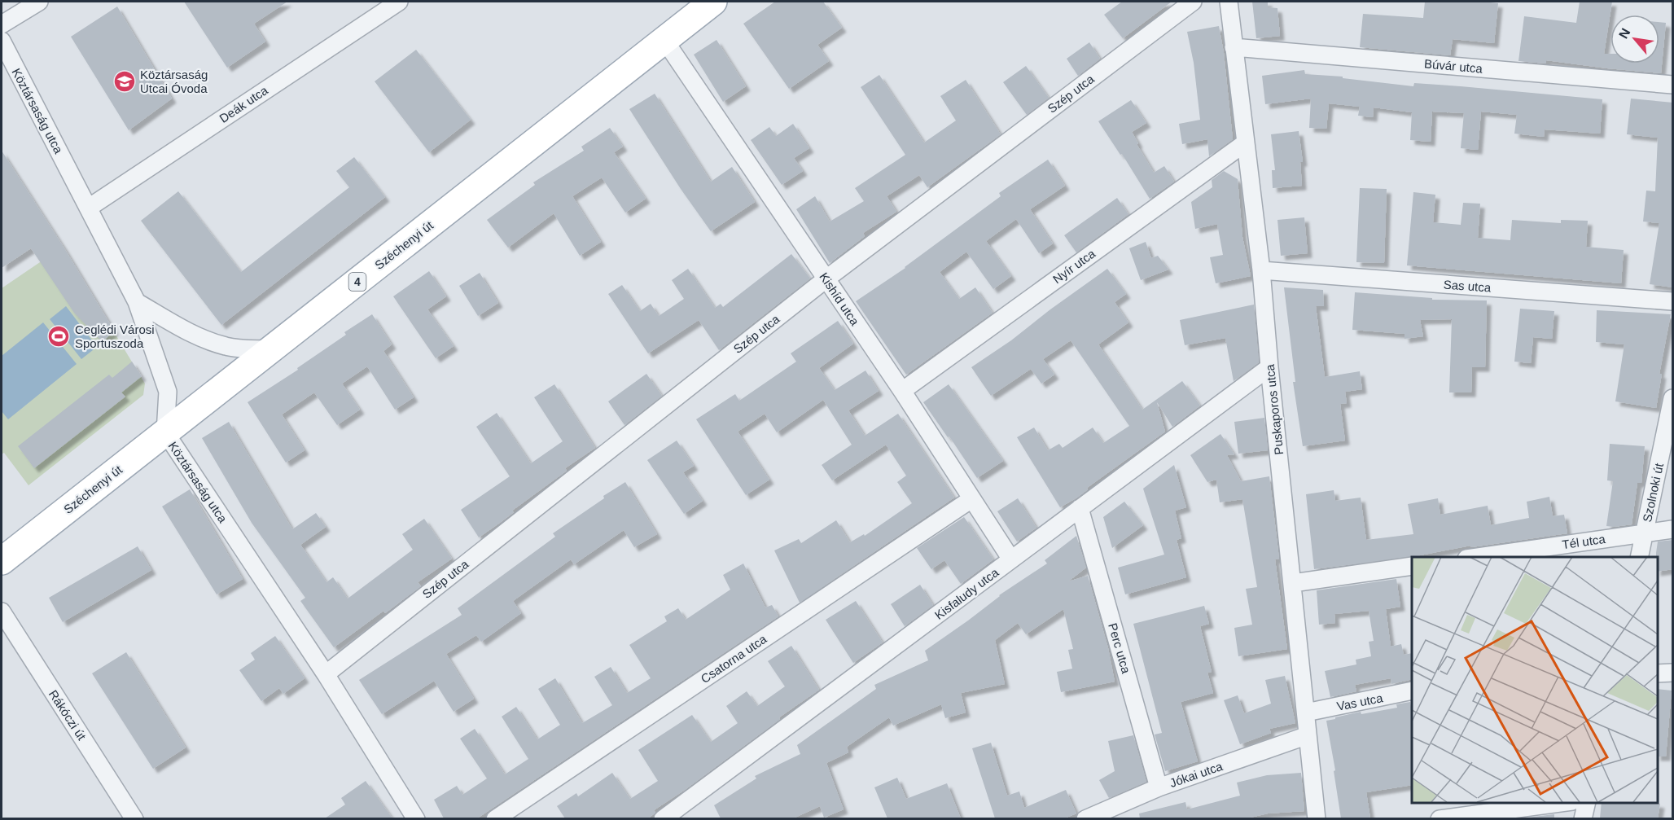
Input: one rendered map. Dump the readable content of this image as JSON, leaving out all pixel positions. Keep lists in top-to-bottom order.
{
  "streets": {
    "main road": ["Széchenyi út", "4"],
    "street": [
      "Búvár utca",
      "Szép utca",
      "Deák utca",
      "Köztársaság utca",
      "Nyír utca",
      "Sas utca",
      "Kishíd utca",
      "Puskaporos utca",
      "Szolnoki út",
      "Tél utca",
      "Kisfaludy utca",
      "Perc utca",
      "Csatorna utca",
      "Vas utca",
      "Rákóczi út",
      "Jókai utca"
    ]
  },
  "crossings": [
    ["Búvár utca", "Puskaporos utca"],
    ["Szép utca", "Köztársaság utca"],
    ["Szép utca", "Kishíd utca"],
    ["Deák utca", "Köztársaság utca"],
    ["Köztársaság utca", "Széchenyi út"],
    ["Széchenyi út", "Kishíd utca"],
    ["Nyír utca", "Kishíd utca"],
    ["Nyír utca", "Puskaporos utca"],
    ["Sas utca", "Puskaporos utca"],
    ["Kishíd utca", "Kisfaludy utca"],
    ["Kishíd utca", "Csatorna utca"],
    ["Puskaporos utca", "Kisfaludy utca"],
    ["Puskaporos utca", "Vas utca"],
    ["Puskaporos utca", "Jókai utca"],
    ["Szolnoki út", "Tél utca"],
    ["Kisfaludy utca", "Perc utca"],
    ["Perc utca", "Jókai utca"]
  ],
  "places": {
    "school or university": ["Köztársaság Utcai Óvoda"],
    "sports": ["Ceglédi Városi Sportuszoda"]
  },
  "north": "top left"
}
